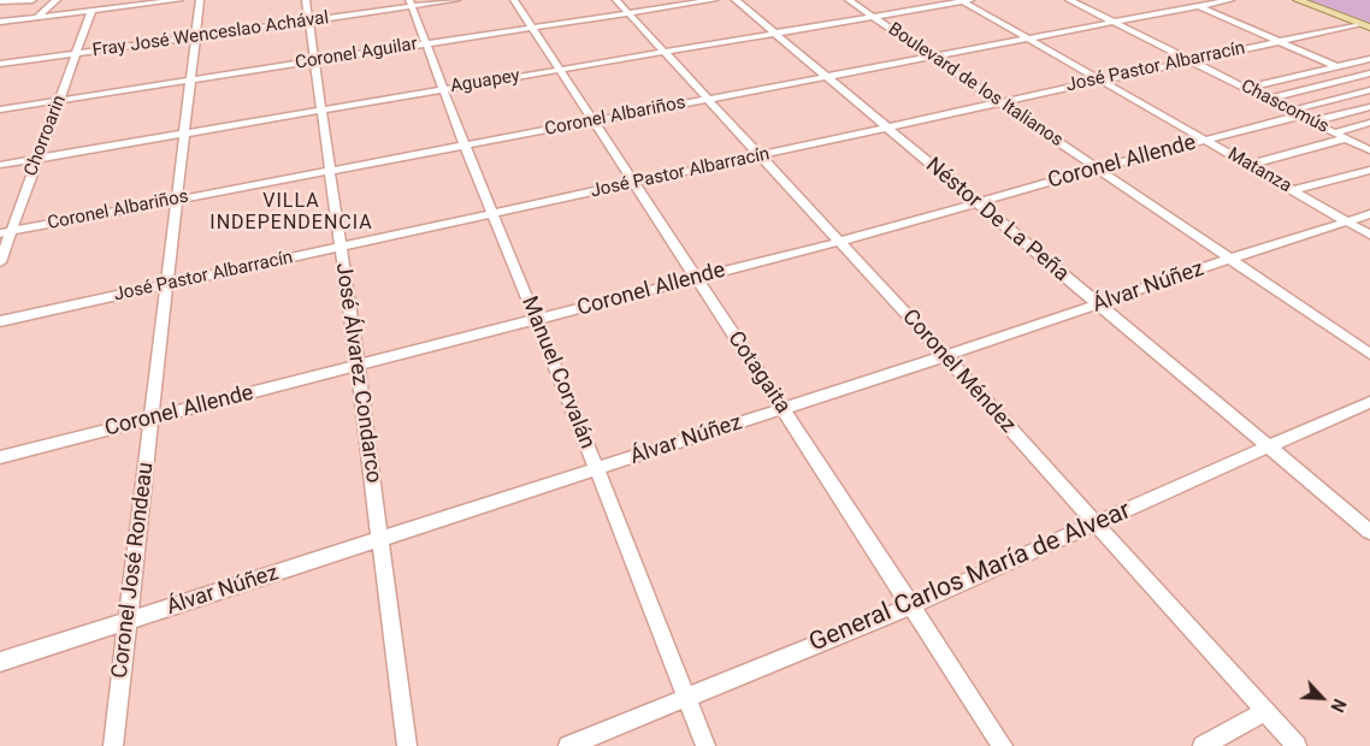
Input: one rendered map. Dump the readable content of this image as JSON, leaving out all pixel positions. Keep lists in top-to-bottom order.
{
  "streets": {
    "street": [
      "Fray José Wenceslao Achával",
      "Coronel Aguilar",
      "José Pastor Albarracín",
      "Aguapey",
      "Boulevard de los Italianos",
      "Chascomús",
      "Coronel Albariños",
      "Chorroarin",
      "Coronel Allende",
      "Matanza",
      "Néstor De La Peña",
      "Álvar Núñez",
      "Coronel Méndez",
      "José Álvarez Condarco",
      "Manuel Corvalán",
      "Cotagaita",
      "Coronel José Rondeau",
      "General Carlos María de Alvear"
    ]
  },
  "crossings": [
    ["Fray José Wenceslao Achával", "Chorroarin"],
    ["Fray José Wenceslao Achával", "José Álvarez Condarco"],
    ["Fray José Wenceslao Achával", "Manuel Corvalán"],
    ["Fray José Wenceslao Achával", "Coronel José Rondeau"],
    ["Coronel Aguilar", "Chorroarin"],
    ["Coronel Aguilar", "Coronel Méndez"],
    ["Coronel Aguilar", "José Álvarez Condarco"],
    ["Coronel Aguilar", "Manuel Corvalán"],
    ["Coronel Aguilar", "Cotagaita"],
    ["Coronel Aguilar", "Coronel José Rondeau"],
    ["José Pastor Albarracín", "Boulevard de los Italianos"],
    ["José Pastor Albarracín", "Chascomús"],
    ["José Pastor Albarracín", "Matanza"],
    ["José Pastor Albarracín", "Néstor De La Peña"],
    ["José Pastor Albarracín", "Coronel Méndez"],
    ["José Pastor Albarracín", "José Álvarez Condarco"],
    ["José Pastor Albarracín", "Manuel Corvalán"],
    ["José Pastor Albarracín", "Cotagaita"],
    ["José Pastor Albarracín", "Coronel José Rondeau"],
    ["Aguapey", "Boulevard de los Italianos"],
    ["Aguapey", "Chorroarin"],
    ["Aguapey", "Matanza"],
    ["Aguapey", "Néstor De La Peña"],
    ["Aguapey", "Coronel Méndez"],
    ["Aguapey", "José Álvarez Condarco"],
    ["Aguapey", "Manuel Corvalán"],
    ["Aguapey", "Cotagaita"],
    ["Aguapey", "Coronel José Rondeau"],
    ["Boulevard de los Italianos", "Coronel Albariños"],
    ["Boulevard de los Italianos", "Coronel Allende"],
    ["Boulevard de los Italianos", "Álvar Núñez"],
    ["Chascomús", "Coronel Albariños"],
    ["Chascomús", "Coronel Allende"],
    ["Coronel Albariños", "Chorroarin"],
    ["Coronel Albariños", "Matanza"],
    ["Coronel Albariños", "Néstor De La Peña"],
    ["Coronel Albariños", "Coronel Méndez"],
    ["Coronel Albariños", "José Álvarez Condarco"],
    ["Coronel Albariños", "Manuel Corvalán"],
    ["Coronel Albariños", "Cotagaita"],
    ["Coronel Albariños", "Coronel José Rondeau"],
    ["Coronel Allende", "Matanza"],
    ["Coronel Allende", "Néstor De La Peña"],
    ["Coronel Allende", "Coronel Méndez"],
    ["Coronel Allende", "José Álvarez Condarco"],
    ["Coronel Allende", "Manuel Corvalán"],
    ["Coronel Allende", "Cotagaita"],
    ["Coronel Allende", "Coronel José Rondeau"],
    ["Matanza", "Álvar Núñez"],
    ["Néstor De La Peña", "Álvar Núñez"],
    ["Néstor De La Peña", "General Carlos María de Alvear"],
    ["Álvar Núñez", "Coronel Méndez"],
    ["Álvar Núñez", "José Álvarez Condarco"],
    ["Álvar Núñez", "Manuel Corvalán"],
    ["Álvar Núñez", "Cotagaita"],
    ["Álvar Núñez", "Coronel José Rondeau"],
    ["Coronel Méndez", "General Carlos María de Alvear"],
    ["Manuel Corvalán", "General Carlos María de Alvear"],
    ["Cotagaita", "General Carlos María de Alvear"]
  ],
  "districts": ["VILLA INDEPENDENCIA"],
  "north": "bottom right"
}
